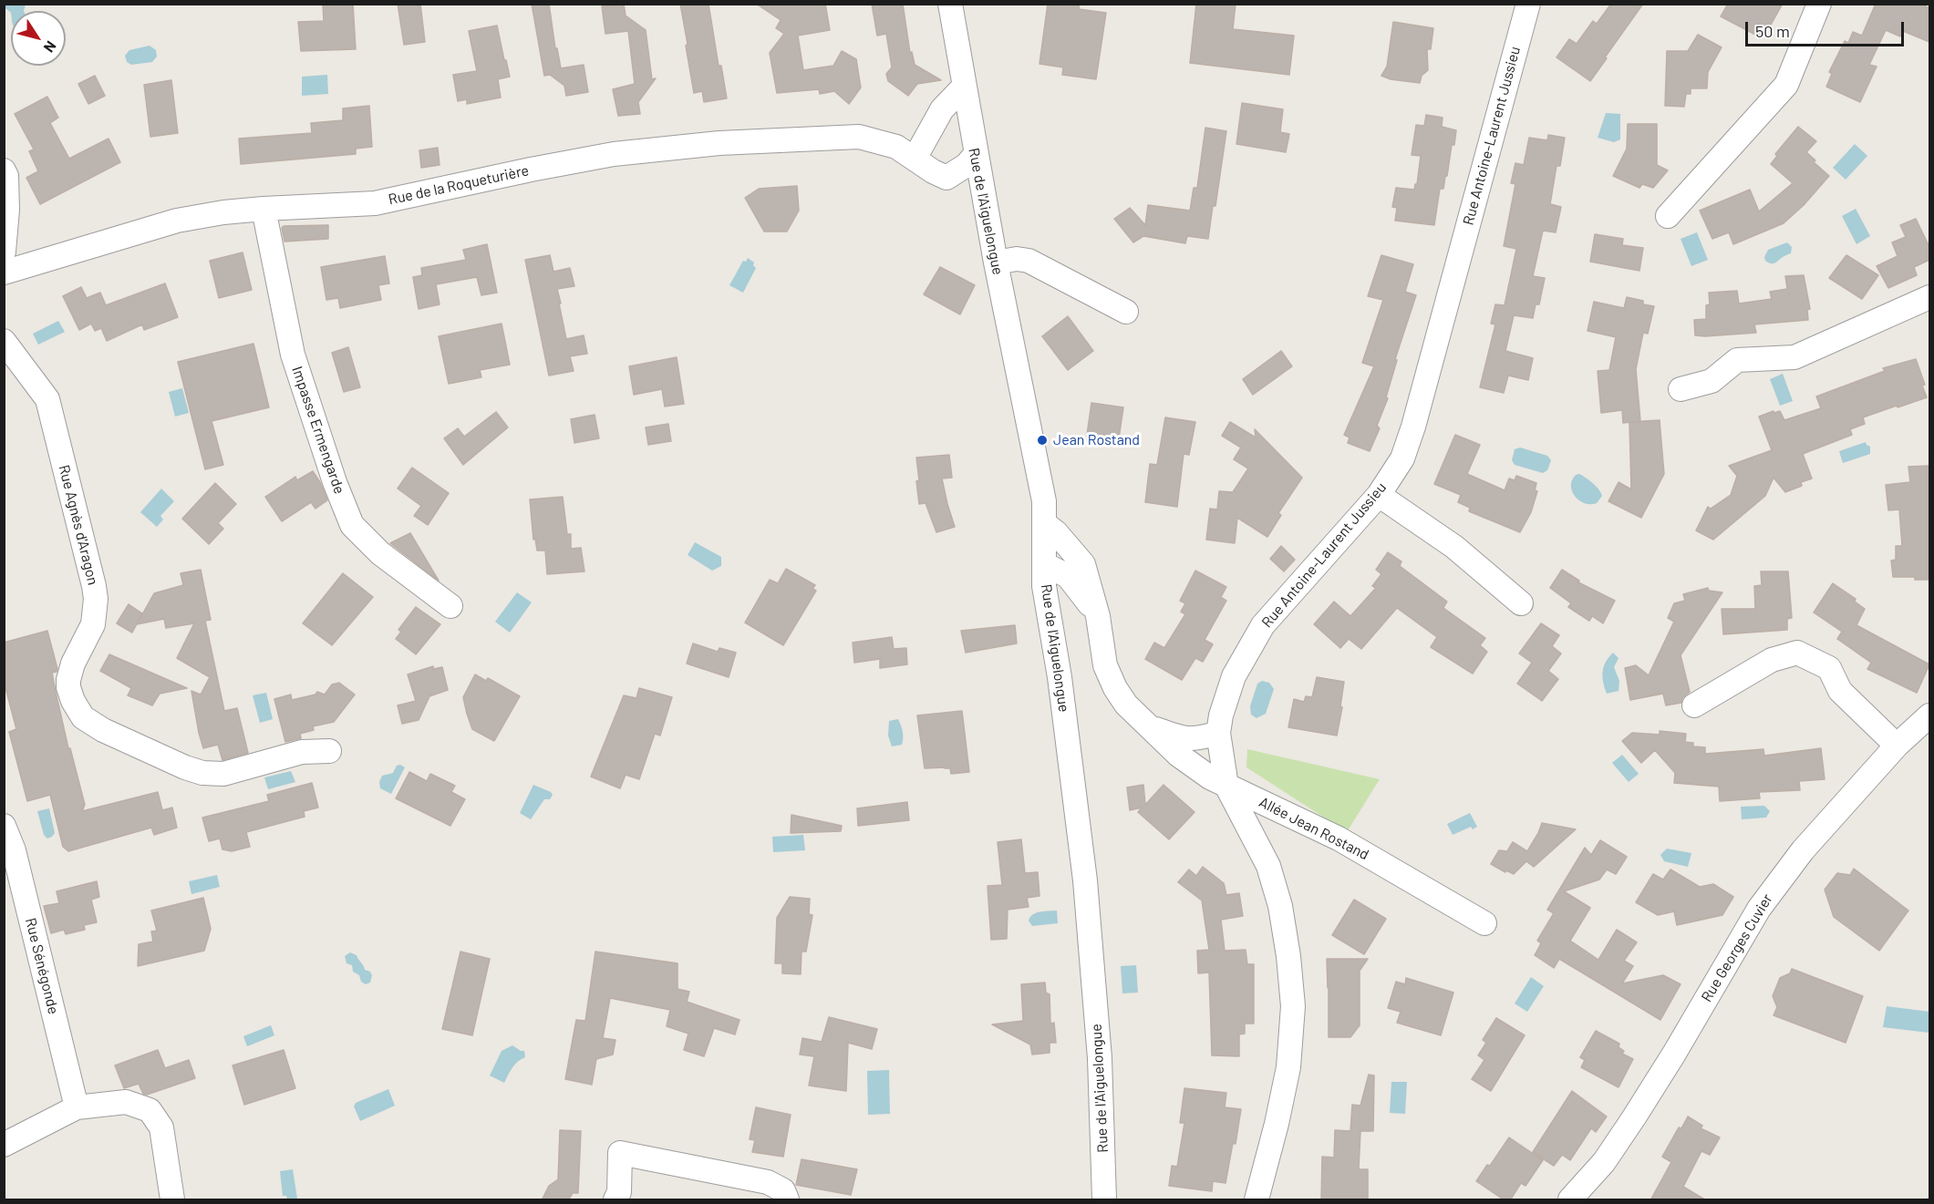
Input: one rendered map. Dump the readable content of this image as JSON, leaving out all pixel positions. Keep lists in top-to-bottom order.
{
  "streets": {
    "street": [
      "Rue Antoine-Laurent Jussieu",
      "Rue de la Roqueturière",
      "Rue de l'Aiguelongue",
      "Impasse Ermengarde",
      "Rue Agnès d'Aragon",
      "Allée Jean Rostand",
      "Rue Georges Cuvier",
      "Rue Sénégonde"
    ]
  },
  "crossings": [
    ["Rue Antoine-Laurent Jussieu", "Allée Jean Rostand"],
    ["Rue de la Roqueturière", "Rue de l'Aiguelongue"],
    ["Rue de la Roqueturière", "Impasse Ermengarde"],
    ["Rue de l'Aiguelongue", "Allée Jean Rostand"]
  ],
  "places": ["Jean Rostand"],
  "scale_bar": "50 m",
  "north": "bottom right"
}
